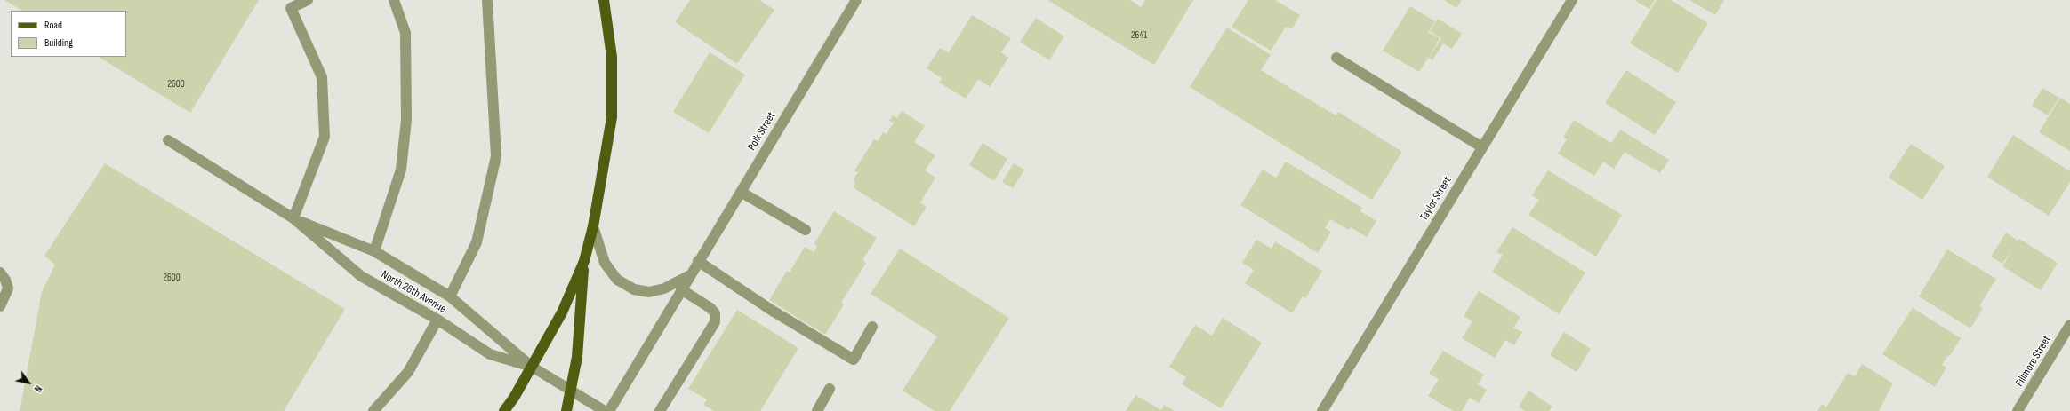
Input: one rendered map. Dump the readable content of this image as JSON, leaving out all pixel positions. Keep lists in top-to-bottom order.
{
  "streets": {
    "street": [
      "Polk Street",
      "Taylor Street",
      "North 26th Avenue",
      "Fillmore Street"
    ]
  },
  "house_numbers": ["2641", "2600", "2600"],
  "legend": ["Road", "Building"],
  "north": "bottom right"
}
